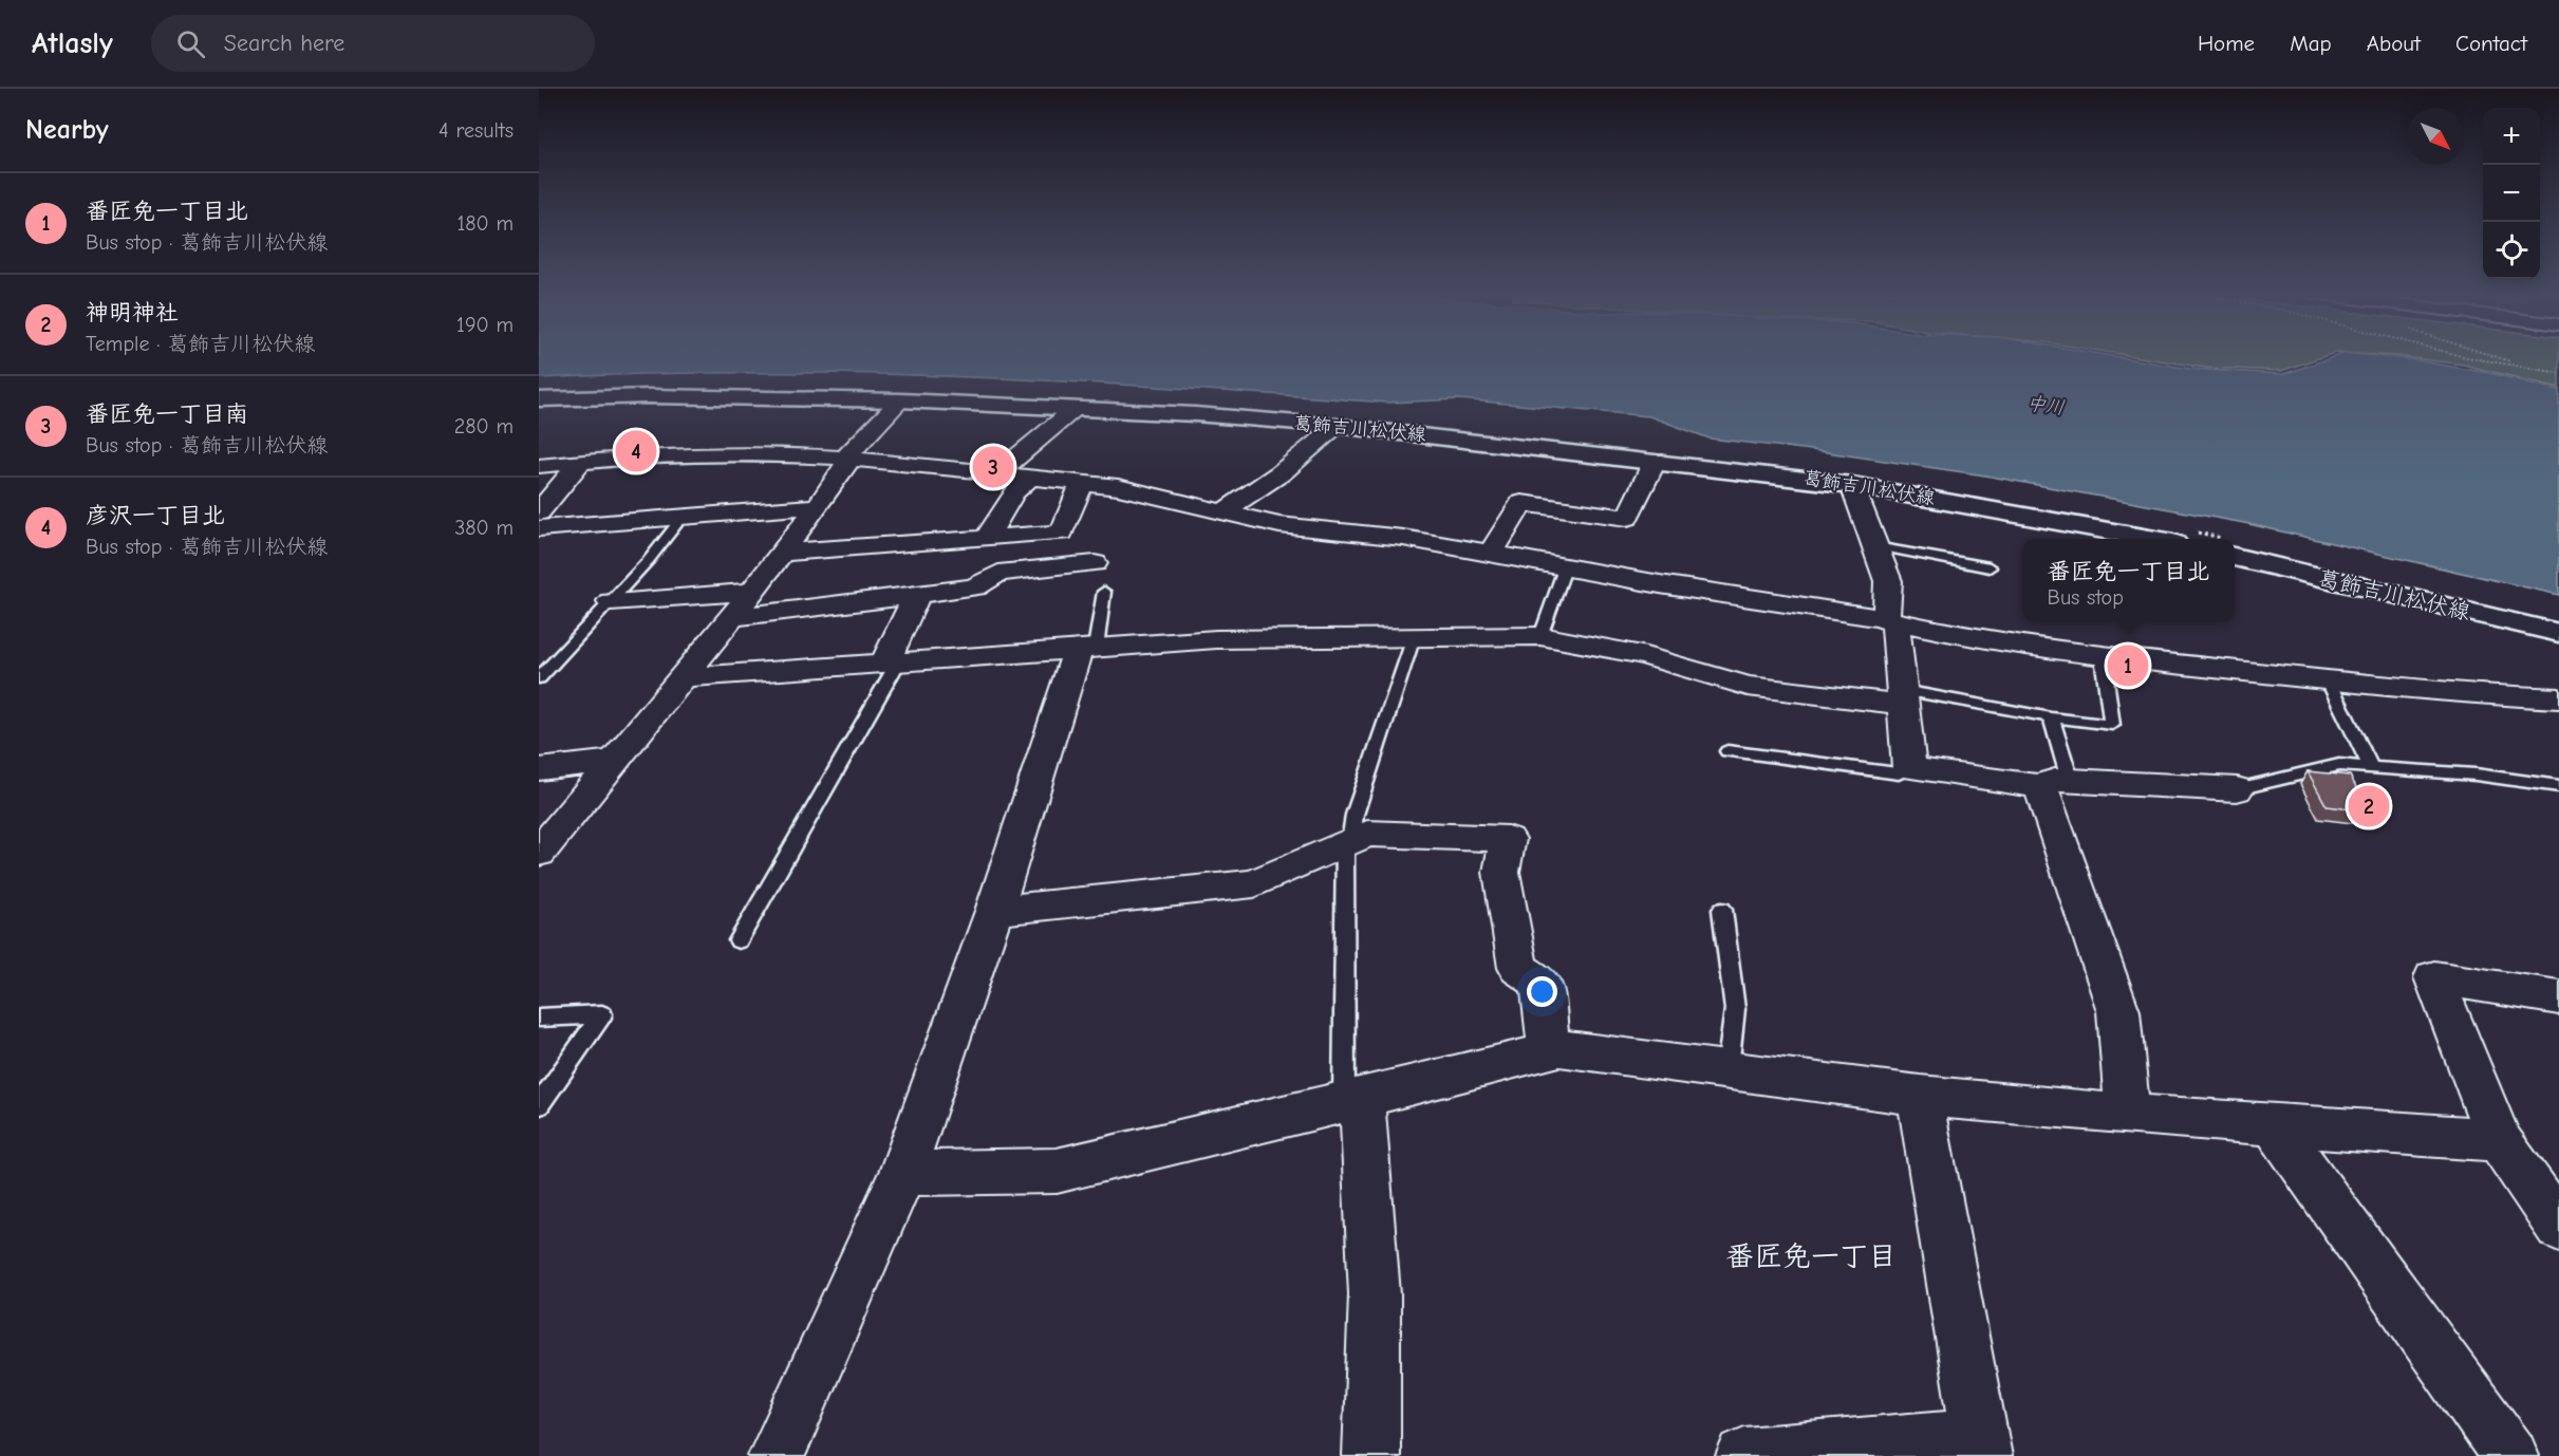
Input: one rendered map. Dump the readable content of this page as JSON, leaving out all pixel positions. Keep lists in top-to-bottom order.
{
  "streets": {
    "main road": ["葛飾吉川松伏線"]
  },
  "districts": ["番匠免一丁目"],
  "water": ["中川"],
  "north": "bottom right",
  "page": {
    "header": "Atlasly",
    "search": "Search here",
    "nav": [
      "Home",
      "Map",
      "About",
      "Contact"
    ],
    "heading": ["Nearby", "4 results"],
    "map_buttons": ["+", "−"],
    "list": [
      {
        "mark": "1",
        "name": "番匠免一丁目北",
        "note": "Bus stop · 葛飾吉川松伏線",
        "value": "180 m"
      },
      {
        "mark": "2",
        "name": "神明神社",
        "note": "Temple · 葛飾吉川松伏線",
        "value": "190 m"
      },
      {
        "mark": "3",
        "name": "番匠免一丁目南",
        "note": "Bus stop · 葛飾吉川松伏線",
        "value": "280 m"
      },
      {
        "mark": "4",
        "name": "彦沢一丁目北",
        "note": "Bus stop · 葛飾吉川松伏線",
        "value": "380 m"
      }
    ],
    "pins": [
      "4",
      "3",
      "1",
      "2"
    ],
    "popup": ["番匠免一丁目北", "Bus stop"]
  }
}
